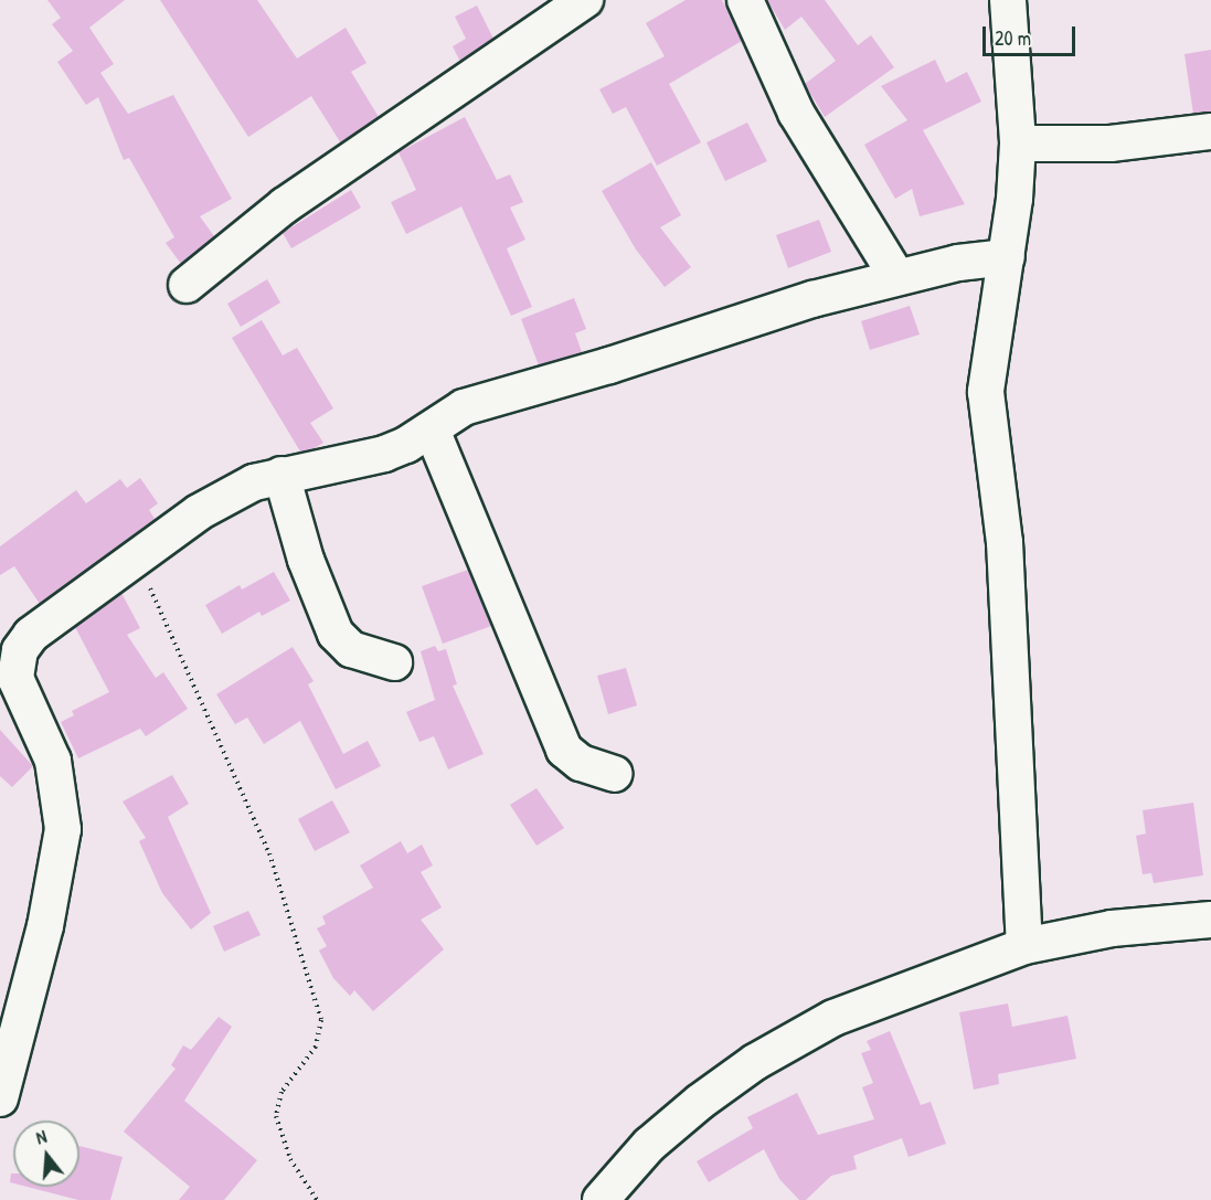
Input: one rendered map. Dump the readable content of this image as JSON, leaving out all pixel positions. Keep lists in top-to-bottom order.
{
  "scale_bar": "20 m",
  "north": "top"
}
